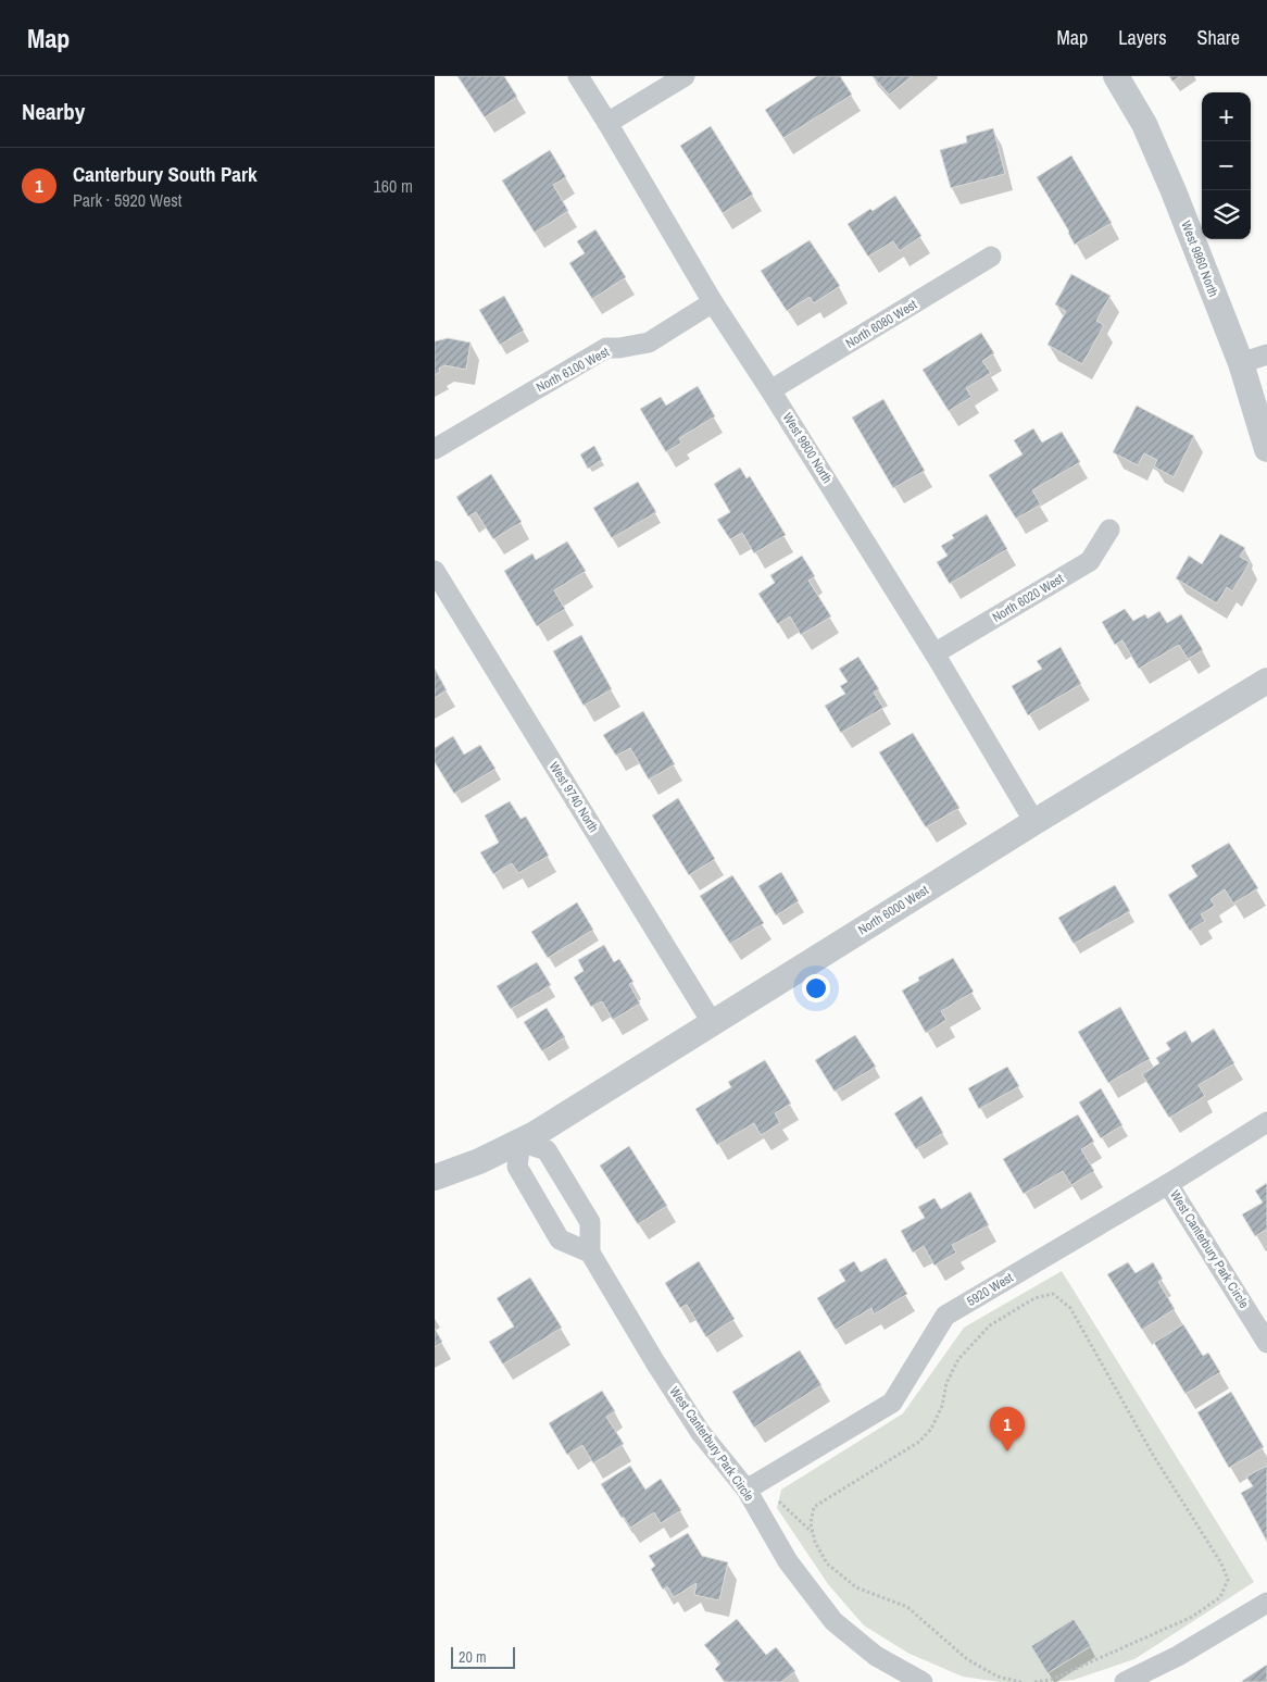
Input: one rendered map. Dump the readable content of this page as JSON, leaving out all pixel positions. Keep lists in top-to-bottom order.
{
  "streets": {
    "street": [
      "West 9860 North",
      "North 6080 West",
      "North 6100 West",
      "West 9800 North",
      "North 6020 West",
      "West 9740 North",
      "North 6000 West",
      "West Canterbury Park Circle",
      "5920 West"
    ]
  },
  "crossings": [
    ["North 6080 West", "West 9800 North"],
    ["North 6100 West", "West 9800 North"],
    ["West 9800 North", "North 6020 West"],
    ["West 9800 North", "North 6000 West"],
    ["West 9740 North", "North 6000 West"],
    ["West Canterbury Park Circle", "5920 West"]
  ],
  "scale_bar": "20 m",
  "page": {
    "header": "Map",
    "nav": ["Map", "Layers", "Share"],
    "heading": "Nearby",
    "map_buttons": ["+", "−"],
    "list": [
      {
        "mark": "1",
        "name": "Canterbury South Park",
        "note": "Park · 5920 West",
        "value": "160 m"
      }
    ],
    "pins": "1",
    "scale": "20 m"
  }
}
